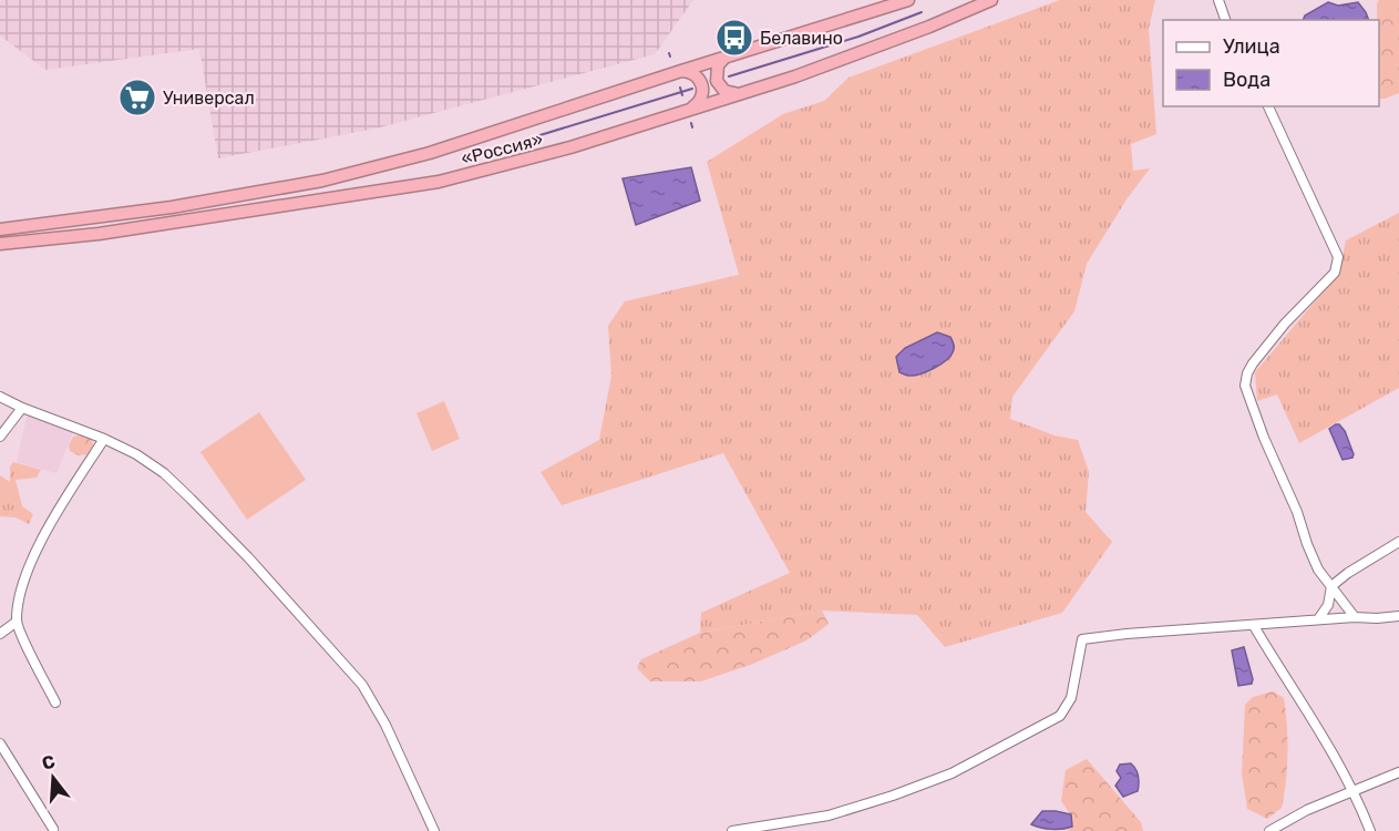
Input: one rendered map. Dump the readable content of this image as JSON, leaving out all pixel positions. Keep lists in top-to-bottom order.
{
  "streets": {
    "highway": ["«Россия»"]
  },
  "places": {
    "bus stop": ["Белавино"],
    "supermarket": ["Универсал"]
  },
  "legend": ["Улица", "Вода"],
  "north": "top"
}
